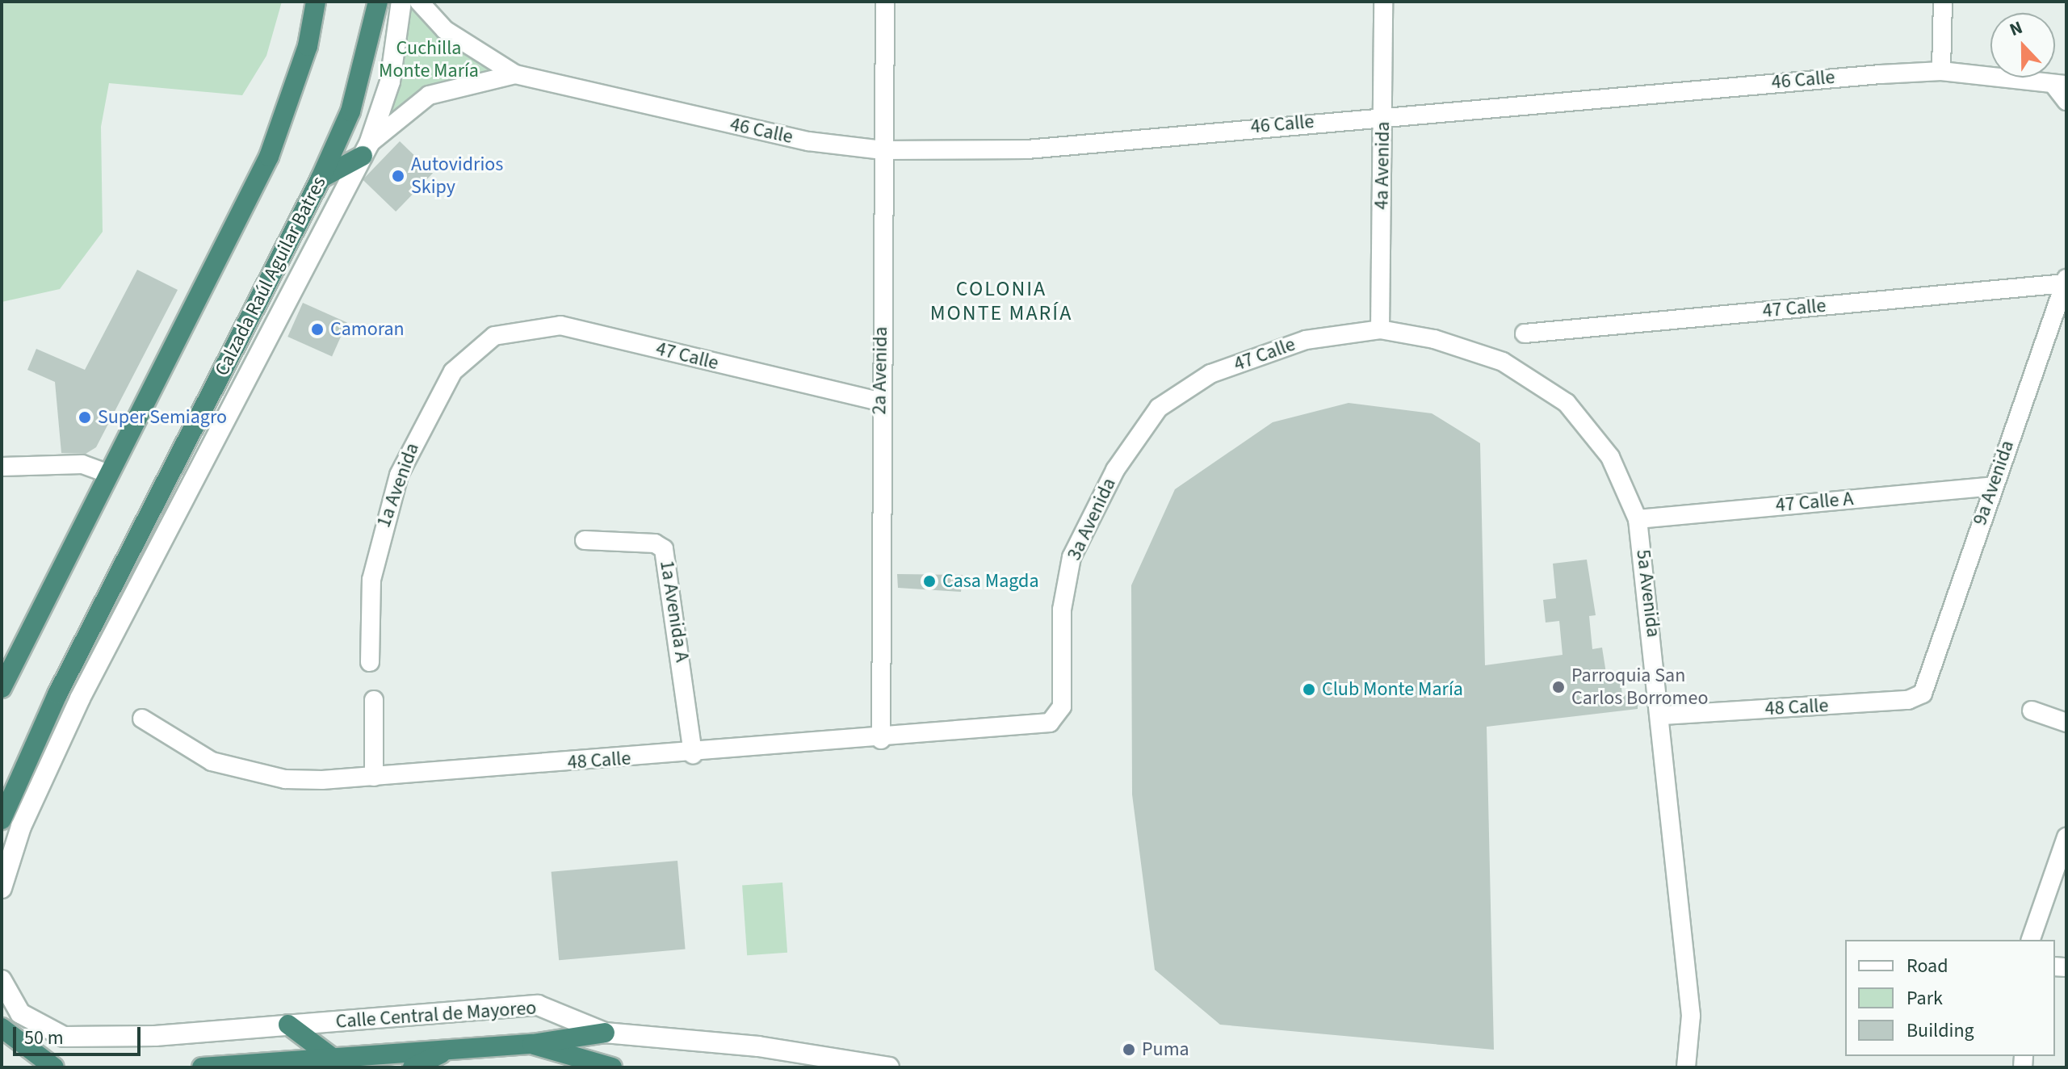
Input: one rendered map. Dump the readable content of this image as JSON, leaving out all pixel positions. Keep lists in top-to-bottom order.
{
  "streets": {
    "highway": ["Calzada Raúl Aguilar Batres"],
    "street": [
      "46 Calle",
      "4a Avenida",
      "47 Calle",
      "2a Avenida",
      "9a Avenida",
      "1a Avenida",
      "47 Calle A",
      "3a Avenida",
      "5a Avenida",
      "1a Avenida A",
      "48 Calle",
      "Calle Central de Mayoreo"
    ]
  },
  "crossings": [
    ["46 Calle", "4a Avenida"],
    ["46 Calle", "2a Avenida"],
    ["4a Avenida", "47 Calle"],
    ["47 Calle", "2a Avenida"],
    ["47 Calle", "9a Avenida"],
    ["47 Calle", "1a Avenida"],
    ["47 Calle", "3a Avenida"],
    ["47 Calle", "5a Avenida"],
    ["2a Avenida", "48 Calle"],
    ["9a Avenida", "47 Calle A"],
    ["9a Avenida", "48 Calle"],
    ["47 Calle A", "5a Avenida"],
    ["3a Avenida", "48 Calle"],
    ["5a Avenida", "48 Calle"],
    ["1a Avenida A", "48 Calle"]
  ],
  "districts": ["COLONIA MONTE MARÍA"],
  "parks": ["Cuchilla Monte María"],
  "places": [
    "Autovidrios Skipy",
    "Camoran",
    "Super Semiagro",
    "Casa Magda",
    "Parroquia San Carlos Borromeo",
    "Club Monte María",
    "Puma"
  ],
  "legend": ["Road", "Park", "Building"],
  "scale_bar": "50 m",
  "north": "top"
}
